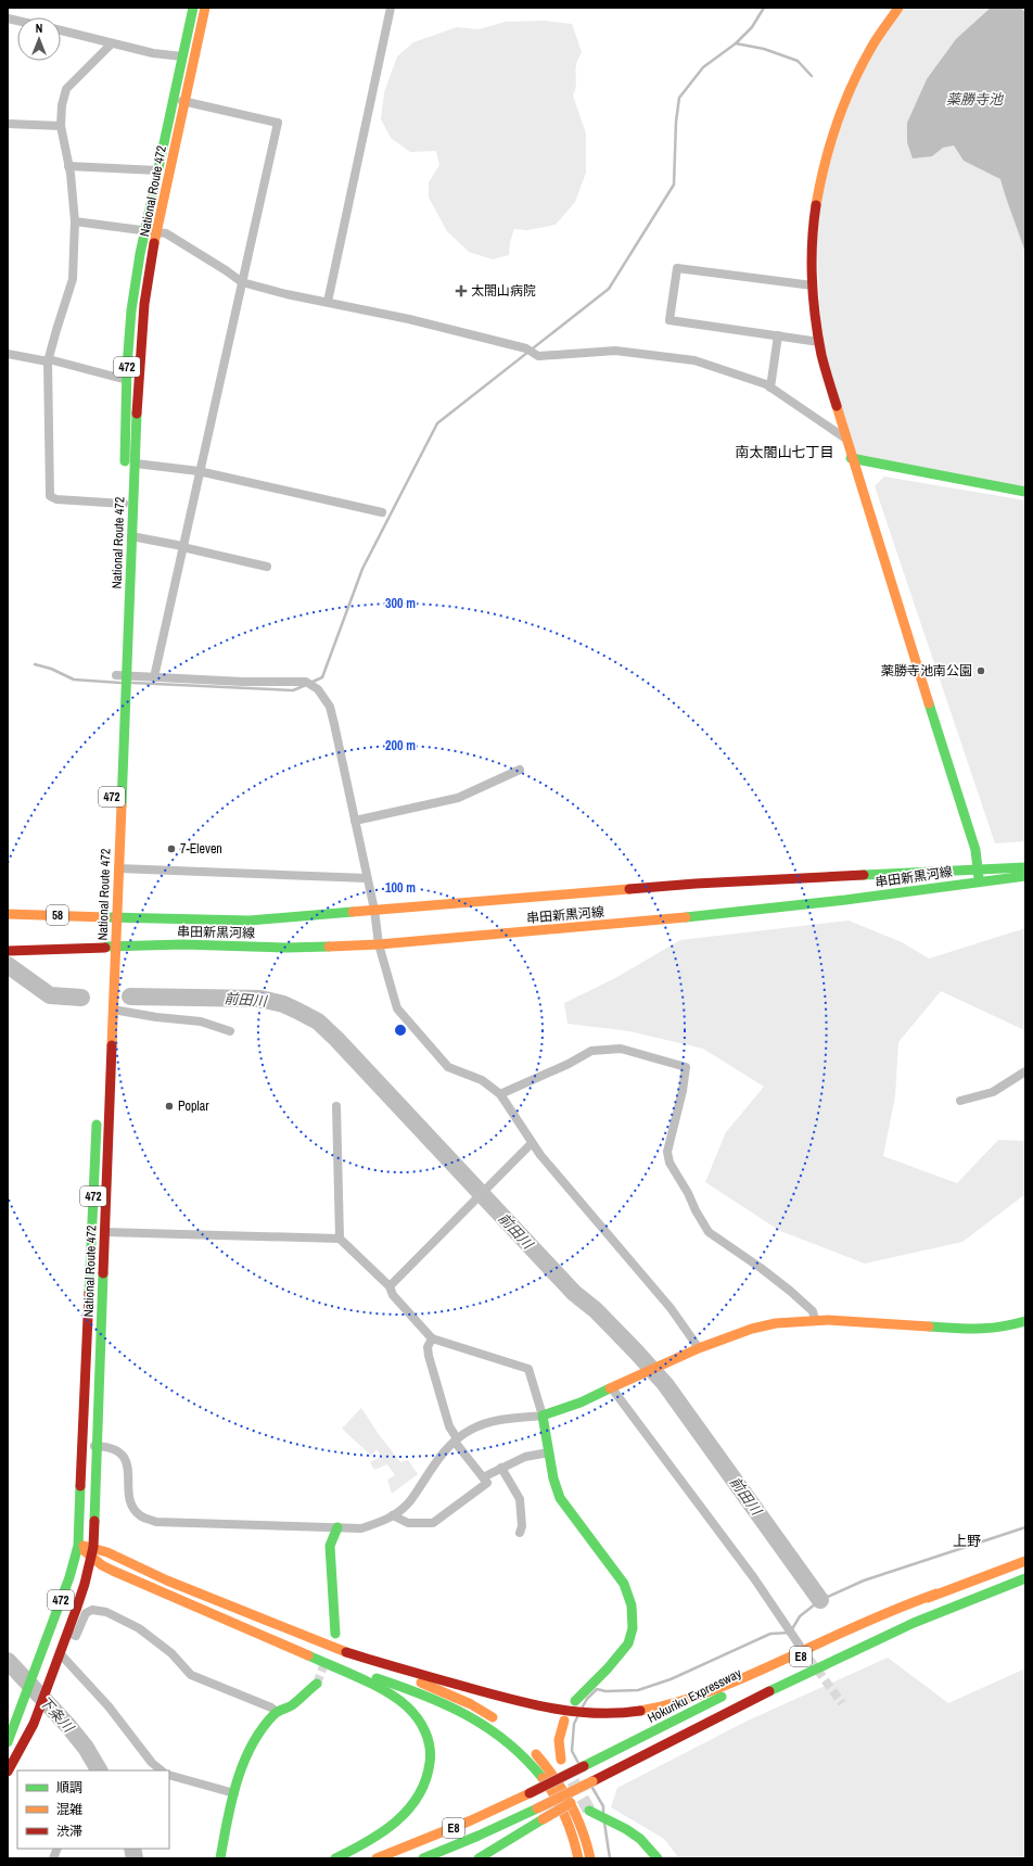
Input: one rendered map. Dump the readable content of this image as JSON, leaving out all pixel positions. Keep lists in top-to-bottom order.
{
  "streets": {
    "main road": [
      "National Route 472",
      "472",
      "串田新黒河線",
      "58",
      "E8",
      "Hokuriku Expressway"
    ]
  },
  "crossings": [
    ["National Route 472", "串田新黒河線"],
    ["National Route 472", "58"],
    ["串田新黒河線", "58"]
  ],
  "districts": ["南太閤山七丁目", "上野"],
  "water": ["薬勝寺池", "前田川", "下条川"],
  "places": {
    "health": ["太閤山病院"],
    "other": ["薬勝寺池南公園", "7-Eleven", "Poplar"]
  },
  "legend": ["順調", "混雑", "渋滞"],
  "north": "top",
  "rings": ["300 m", "200 m", "100 m"]
}
